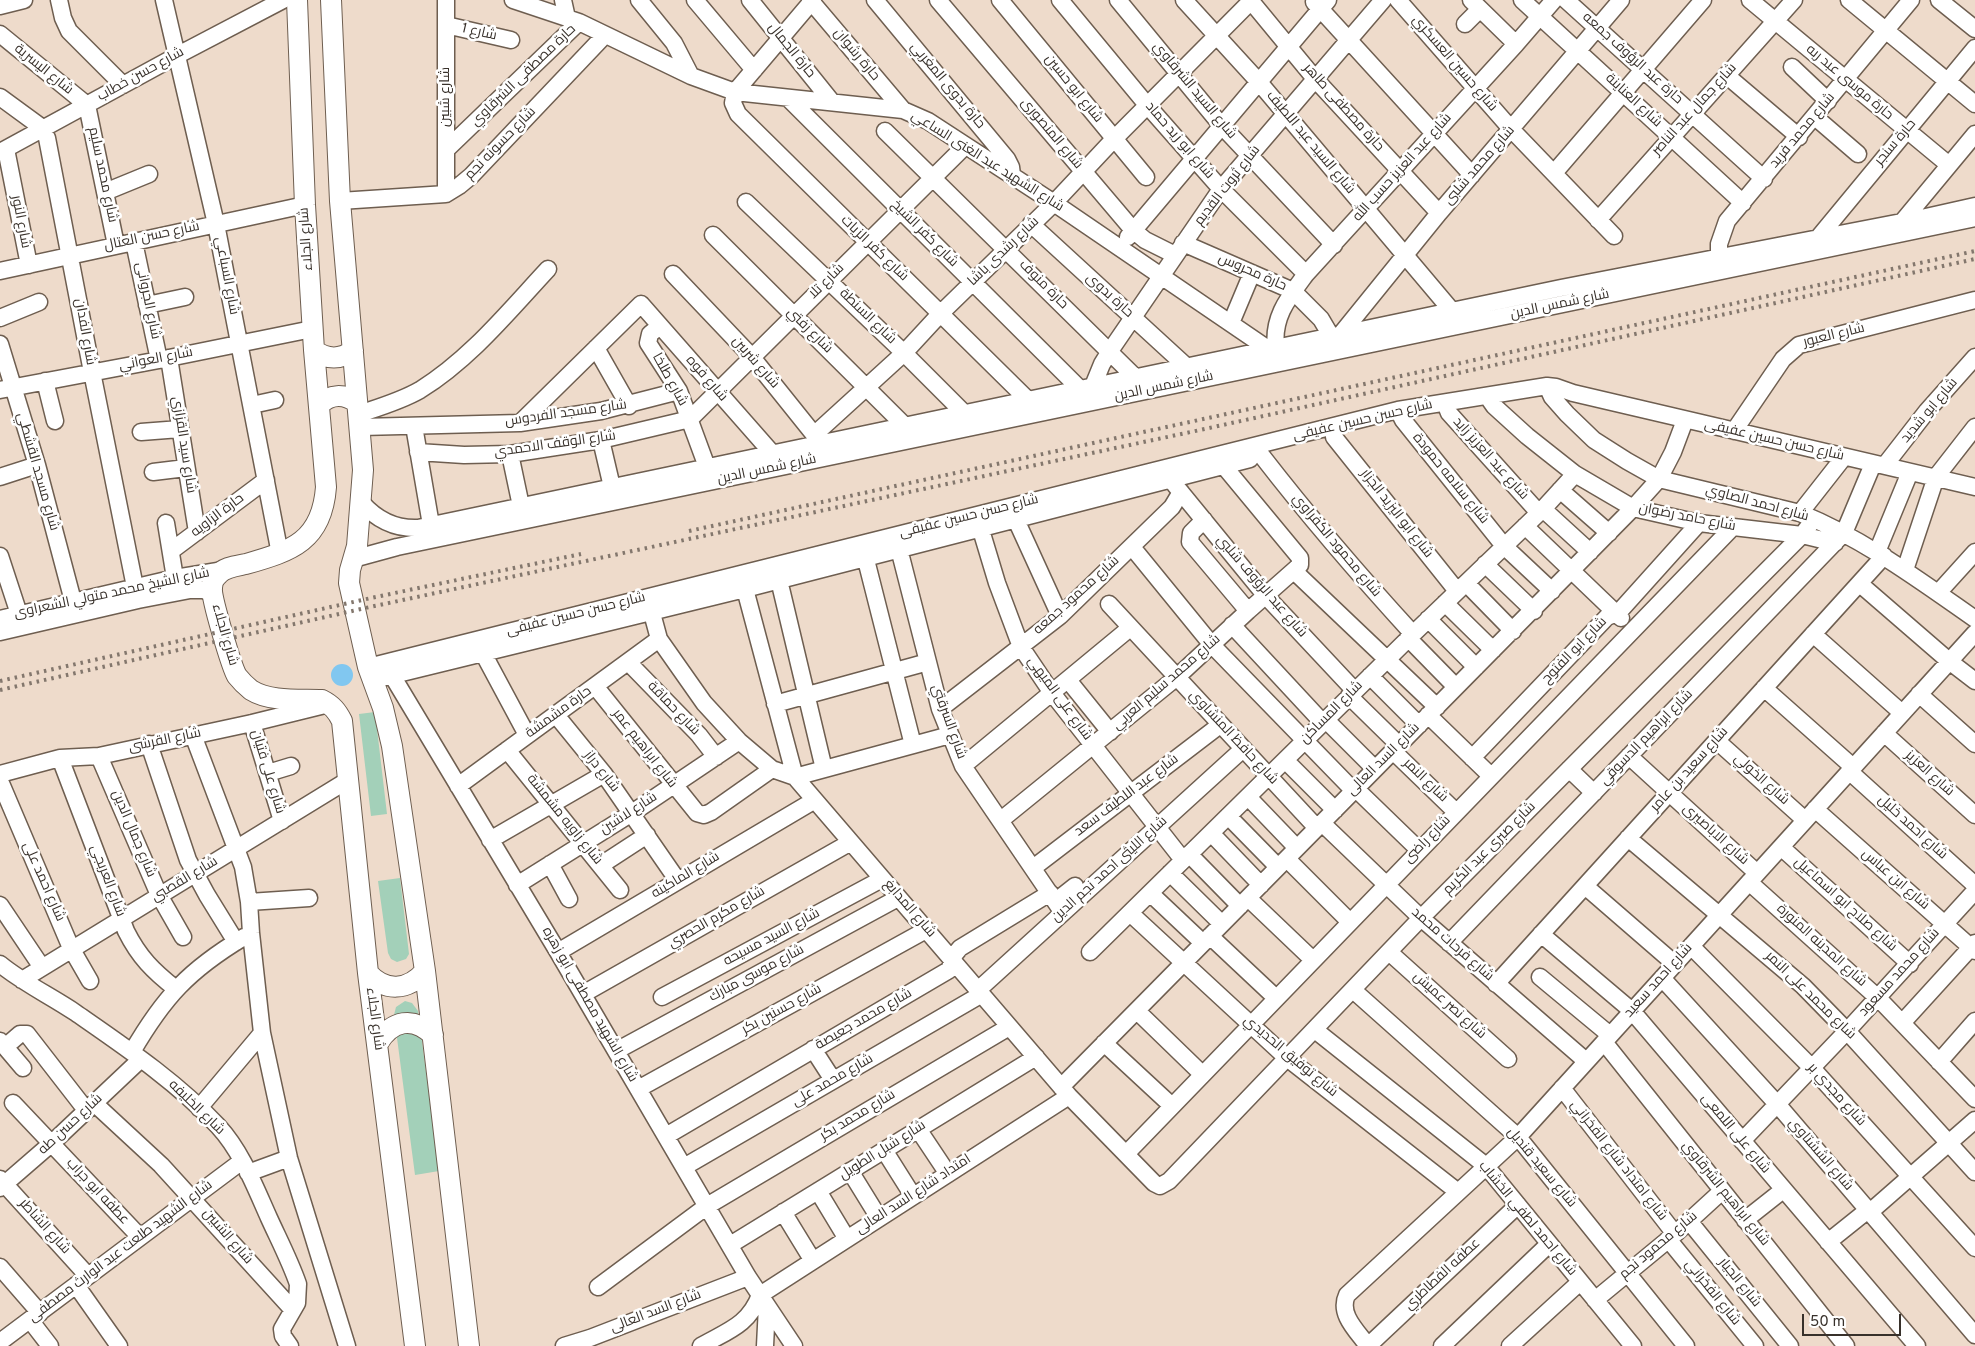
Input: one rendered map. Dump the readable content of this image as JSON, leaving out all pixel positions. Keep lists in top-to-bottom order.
{
  "streets": {
    "main road": ["شارع الجلاء"],
    "street": [
      "شارع 1",
      "حارة الجمال",
      "حارة رشوان",
      "حارة عبد الرؤوف جمعه",
      "شارع حسين العسكري",
      "شارع اليسرية",
      "شارع حسن خطاب",
      "حارة مصطفى الشرقاوي",
      "حارة موسى عبد ربه",
      "حارة بدوى المغربي",
      "شارع ابو حسين",
      "شارع السيد الشرقاوي",
      "شارع شبين",
      "شارع العناينة",
      "حارة مصطفى طاهر",
      "شارع جمال عبد الناصر",
      "شارع محمد فريد",
      "شارع المنصورى",
      "شارع ابو زيد حماد",
      "شارع السيد عبد اللطيف",
      "حارة سنجر",
      "شارع حسونه نجم",
      "شارع الشهيد عبد الغنى الساعي",
      "شارع محمد شلبى",
      "شارع عبد العزيز حسب الله",
      "شارع محمد سليم",
      "شارع ثروت القديم",
      "شارع النور",
      "شارع كفر الشيخ",
      "شارع حسن العتال",
      "شارع كفر الزيات",
      "شارع رشدى باشا",
      "حارة محروس",
      "شارع السباعي",
      "شارع تلا",
      "حارة منوف",
      "حارة بدوى",
      "شارع الجروانى",
      "شارع شمس الدين",
      "شارع السنطة",
      "شارع زفتي",
      "شارع الفدان",
      "شارع العبور",
      "شارع العواني",
      "شارع شربين",
      "شارع فوه",
      "شارع طلخا",
      "شارع ابو شديد",
      "شارع مسجد الفردوس",
      "شارع حسن حسين عفيفى",
      "شارع سيد القزازي",
      "شارع الوقف الاحمدي",
      "شارع عبد العزيز زايد",
      "شارع مسجد القشطي",
      "شارع سلامه حمودة",
      "شارع احمد الصاوي",
      "شارع ابو اليزيد الجزار",
      "حارة الزاويه",
      "شارع حامد رضوان",
      "شارع محمود الكفراوي",
      "شارع عبد الرؤوف شلبي",
      "شارع الشيخ محمد متولي الشعراوى",
      "شارع محمود جمعه",
      "شارع ابو الفتوح",
      "شارع محمد سليم العربي",
      "شارع على الميهي",
      "شارع حماقة",
      "حارة مشمشة",
      "شارع المساكن",
      "شارع السرقتي",
      "شارع حافظ المنشاوي",
      "شارع ابراهيم الدسوقي",
      "شارع القرشى",
      "شارع ابراهيم عمر",
      "شارع السد العالى",
      "شارع سعيد بن عامر",
      "شارع على فتيان",
      "شارع دراز",
      "شارع العزيز",
      "شارع الخولي",
      "شارع النمر",
      "شارع عبد اللطيف سعد",
      "شارع لاشين",
      "شارع زاويه مشمشة",
      "شارع احمد خليل",
      "شارع جمال الدين",
      "شارع الاباصيرى",
      "شارع راضى",
      "شارع صبرى عبد الكريم",
      "شارع الليثى احمد نجم الدين",
      "شارع الماكينه",
      "شارع القصبي",
      "شارع ابن عباس",
      "شارع العربجي",
      "شارع احمد على",
      "شارع صلاح ابو اسماعيل",
      "شارع المدابغ",
      "شارع مكرم الحصري",
      "شارع السيد مسيحه",
      "شارع فرحات محمد",
      "شارع المدينه المنورة",
      "شارع محمد مسعود",
      "شارع موسى مبارك",
      "شارع احمد سعيد",
      "شارع محمد على النمر",
      "شارع الشهيد مصطفى ابو زهره",
      "شارع نصر عميش",
      "شارع حسنين بكر",
      "شارع محمد جعيصة",
      "شارع توفيق الحديدي",
      "شارع محمد على",
      "شارع مجدي بر",
      "شارع الخليفه",
      "شارع محمد بكر",
      "شارع حسن طه",
      "شارع على اللمعى",
      "شارع شبل الطويل",
      "شارع الششتاوي",
      "شارع امتداد شارع الفخراني",
      "شارع سعيد قنديل",
      "عطفه ابو جراب",
      "شارع ابراهيم الشرقاوي",
      "امتداد شارع السد العالى",
      "شارع احمد لطفي الخشاب",
      "شارع الشاطر",
      "شارع الشبين",
      "شارع محمود نجم",
      "شارع الشهيد طلعت عبد الوارث مصطفى",
      "عطفه الفطاطري",
      "شارع الجيار",
      "شارع الفخراني"
    ]
  },
  "crossings": [
    ["شارع 1", "شارع شبين"],
    ["حارة الجمال", "شارع الشهيد عبد الغنى الساعي"],
    ["حارة رشوان", "شارع الشهيد عبد الغنى الساعي"],
    ["حارة عبد الرؤوف جمعه", "شارع جمال عبد الناصر"],
    ["حارة عبد الرؤوف جمعه", "شارع محمد فريد"],
    ["حارة عبد الرؤوف جمعه", "شارع محمد شلبى"],
    ["شارع حسين العسكري", "شارع جمال عبد الناصر"],
    ["شارع حسين العسكري", "شارع محمد شلبى"],
    ["شارع حسين العسكري", "شارع عبد العزيز حسب الله"],
    ["شارع اليسرية", "شارع حسن خطاب"],
    ["شارع اليسرية", "شارع محمد سليم"],
    ["شارع حسن خطاب", "شارع محمد سليم"],
    ["شارع حسن خطاب", "شارع النور"],
    ["شارع حسن خطاب", "شارع السباعي"],
    ["شارع حسن خطاب", "شارع الفدان"],
    ["حارة مصطفى الشرقاوي", "شارع شبين"],
    ["حارة مصطفى الشرقاوي", "شارع الشهيد عبد الغنى الساعي"],
    ["حارة موسى عبد ربه", "شارع جمال عبد الناصر"],
    ["حارة موسى عبد ربه", "شارع محمد فريد"],
    ["حارة موسى عبد ربه", "حارة سنجر"],
    ["حارة بدوى المغربي", "شارع الشهيد عبد الغنى الساعي"],
    ["شارع ابو حسين", "شارع رشدى باشا"],
    ["شارع السيد الشرقاوي", "شارع عبد العزيز حسب الله"],
    ["شارع السيد الشرقاوي", "شارع ثروت القديم"],
    ["شارع السيد الشرقاوي", "شارع رشدى باشا"],
    ["شارع شبين", "شارع حسونه نجم"],
    ["شارع العناينة", "شارع جمال عبد الناصر"],
    ["شارع العناينة", "شارع محمد فريد"],
    ["شارع العناينة", "شارع محمد شلبى"],
    ["شارع العناينة", "شارع عبد العزيز حسب الله"],
    ["حارة مصطفى طاهر", "شارع محمد شلبى"],
    ["حارة مصطفى طاهر", "شارع عبد العزيز حسب الله"],
    ["حارة مصطفى طاهر", "شارع ثروت القديم"],
    ["حارة مصطفى طاهر", "شارع رشدى باشا"],
    ["شارع محمد فريد", "شارع شمس الدين"],
    ["شارع المنصورى", "شارع ثروت القديم"],
    ["شارع المنصورى", "شارع رشدى باشا"],
    ["شارع المنصورى", "حارة محروس"],
    ["شارع ابو زيد حماد", "شارع عبد العزيز حسب الله"],
    ["شارع ابو زيد حماد", "شارع ثروت القديم"],
    ["شارع ابو زيد حماد", "شارع رشدى باشا"],
    ["شارع السيد عبد اللطيف", "شارع محمد شلبى"],
    ["شارع السيد عبد اللطيف", "شارع عبد العزيز حسب الله"],
    ["شارع السيد عبد اللطيف", "شارع ثروت القديم"],
    ["شارع السيد عبد اللطيف", "شارع رشدى باشا"],
    ["شارع السيد عبد اللطيف", "شارع شمس الدين"],
    ["حارة سنجر", "شارع شمس الدين"],
    ["شارع حسونه نجم", "شارع الشهيد عبد الغنى الساعي"],
    ["شارع الشهيد عبد الغنى الساعي", "شارع عبد العزيز حسب الله"],
    ["شارع الشهيد عبد الغنى الساعي", "شارع ثروت القديم"],
    ["شارع الشهيد عبد الغنى الساعي", "شارع كفر الشيخ"],
    ["شارع الشهيد عبد الغنى الساعي", "شارع كفر الزيات"],
    ["شارع الشهيد عبد الغنى الساعي", "شارع رشدى باشا"],
    ["شارع الشهيد عبد الغنى الساعي", "شارع تلا"],
    ["شارع الشهيد عبد الغنى الساعي", "شارع شمس الدين"],
    ["شارع محمد شلبى", "حارة محروس"],
    ["شارع محمد شلبى", "شارع شمس الدين"],
    ["شارع عبد العزيز حسب الله", "حارة محروس"],
    ["شارع عبد العزيز حسب الله", "شارع شمس الدين"],
    ["شارع محمد سليم", "شارع حسن العتال"],
    ["شارع ثروت القديم", "شارع كفر الشيخ"],
    ["شارع ثروت القديم", "حارة محروس"],
    ["شارع ثروت القديم", "حارة منوف"],
    ["شارع ثروت القديم", "حارة بدوى"],
    ["شارع ثروت القديم", "شارع شمس الدين"],
    ["شارع النور", "شارع حسن العتال"],
    ["شارع كفر الشيخ", "شارع رشدى باشا"],
    ["شارع كفر الشيخ", "شارع تلا"],
    ["شارع كفر الشيخ", "شارع شمس الدين"],
    ["شارع حسن العتال", "شارع الجلاء"],
    ["شارع حسن العتال", "شارع السباعي"],
    ["شارع حسن العتال", "شارع الجروانى"],
    ["شارع حسن العتال", "شارع الفدان"],
    ["شارع الجلاء", "شارع السباعي"],
    ["شارع الجلاء", "شارع العواني"],
    ["شارع الجلاء", "شارع الشيخ محمد متولي الشعراوى"],
    ["شارع الجلاء", "شارع القرشى"],
    ["شارع الجلاء", "شارع القصبي"],
    ["شارع كفر الزيات", "شارع رشدى باشا"],
    ["شارع كفر الزيات", "شارع تلا"],
    ["شارع كفر الزيات", "شارع شمس الدين"],
    ["شارع رشدى باشا", "حارة منوف"],
    ["شارع رشدى باشا", "حارة بدوى"],
    ["شارع رشدى باشا", "شارع شمس الدين"],
    ["شارع رشدى باشا", "شارع السنطة"],
    ["شارع رشدى باشا", "شارع زفتي"],
    ["شارع رشدى باشا", "شارع شربين"],
    ["حارة محروس", "شارع شمس الدين"],
    ["شارع السباعي", "شارع العواني"],
    ["شارع السباعي", "حارة الزاويه"],
    ["شارع تلا", "حارة منوف"],
    ["شارع تلا", "شارع السنطة"],
    ["شارع تلا", "شارع زفتي"],
    ["شارع تلا", "شارع شربين"],
    ["شارع تلا", "شارع فوه"],
    ["شارع تلا", "شارع طلخا"],
    ["شارع تلا", "شارع الوقف الاحمدي"],
    ["حارة منوف", "شارع شمس الدين"],
    ["حارة بدوى", "شارع شمس الدين"],
    ["شارع الجروانى", "شارع العواني"],
    ["شارع الجروانى", "شارع سيد القزازي"],
    ["شارع شمس الدين", "شارع السنطة"],
    ["شارع شمس الدين", "شارع زفتي"],
    ["شارع شمس الدين", "شارع شربين"],
    ["شارع شمس الدين", "شارع فوه"],
    ["شارع شمس الدين", "شارع طلخا"],
    ["شارع الفدان", "شارع العواني"],
    ["شارع الفدان", "شارع الشيخ محمد متولي الشعراوى"],
    ["شارع العبور", "شارع حسن حسين عفيفى"],
    ["شارع العواني", "شارع سيد القزازي"],
    ["شارع العواني", "شارع مسجد القشطي"],
    ["شارع فوه", "شارع طلخا"],
    ["شارع طلخا", "شارع مسجد الفردوس"],
    ["شارع طلخا", "شارع الوقف الاحمدي"],
    ["شارع ابو شديد", "شارع حسن حسين عفيفى"],
    ["شارع ابو شديد", "شارع احمد الصاوي"],
    ["شارع ابو شديد", "شارع حامد رضوان"],
    ["شارع ابو شديد", "شارع ابراهيم الدسوقي"],
    ["شارع حسن حسين عفيفى", "شارع عبد العزيز زايد"],
    ["شارع حسن حسين عفيفى", "شارع سلامه حمودة"],
    ["شارع حسن حسين عفيفى", "شارع احمد الصاوي"],
    ["شارع حسن حسين عفيفى", "شارع ابو اليزيد الجزار"],
    ["شارع حسن حسين عفيفى", "شارع حامد رضوان"],
    ["شارع حسن حسين عفيفى", "شارع محمود الكفراوي"],
    ["شارع حسن حسين عفيفى", "شارع عبد الرؤوف شلبي"],
    ["شارع حسن حسين عفيفى", "شارع على الميهي"],
    ["شارع حسن حسين عفيفى", "شارع السرقتي"],
    ["شارع حسن حسين عفيفى", "شارع السد العالى"],
    ["شارع حسن حسين عفيفى", "شارع سعيد بن عامر"],
    ["شارع حسن حسين عفيفى", "شارع صبرى عبد الكريم"],
    ["شارع حسن حسين عفيفى", "شارع المدابغ"],
    ["شارع حسن حسين عفيفى", "شارع الشهيد مصطفى ابو زهره"],
    ["شارع سيد القزازي", "حارة الزاويه"],
    ["شارع عبد العزيز زايد", "شارع المساكن"],
    ["شارع عبد العزيز زايد", "شارع السد العالى"],
    ["شارع مسجد القشطي", "شارع الشيخ محمد متولي الشعراوى"],
    ["شارع سلامه حمودة", "شارع المساكن"],
    ["شارع سلامه حمودة", "شارع السد العالى"],
    ["شارع احمد الصاوي", "شارع حامد رضوان"],
    ["شارع احمد الصاوي", "شارع ابراهيم الدسوقي"],
    ["شارع احمد الصاوي", "شارع السد العالى"],
    ["شارع احمد الصاوي", "شارع سعيد بن عامر"],
    ["شارع احمد الصاوي", "شارع صبرى عبد الكريم"],
    ["شارع ابو اليزيد الجزار", "شارع المساكن"],
    ["شارع حامد رضوان", "شارع ابو الفتوح"],
    ["شارع حامد رضوان", "شارع المساكن"],
    ["شارع حامد رضوان", "شارع ابراهيم الدسوقي"],
    ["شارع حامد رضوان", "شارع السد العالى"],
    ["شارع حامد رضوان", "شارع راضى"],
    ["شارع حامد رضوان", "شارع صبرى عبد الكريم"],
    ["شارع محمود الكفراوي", "شارع المساكن"],
    ["شارع محمود الكفراوي", "شارع السد العالى"],
    ["شارع عبد الرؤوف شلبي", "شارع محمود جمعه"],
    ["شارع عبد الرؤوف شلبي", "شارع محمد سليم العربي"],
    ["شارع عبد الرؤوف شلبي", "شارع المساكن"],
    ["شارع عبد الرؤوف شلبي", "شارع السد العالى"],
    ["شارع عبد الرؤوف شلبي", "شارع النمر"],
    ["شارع محمود جمعه", "شارع على الميهي"],
    ["شارع محمود جمعه", "شارع السرقتي"],
    ["شارع محمد سليم العربي", "شارع على الميهي"],
    ["شارع محمد سليم العربي", "شارع السرقتي"],
    ["شارع محمد سليم العربي", "شارع حافظ المنشاوي"],
    ["شارع على الميهي", "شارع المساكن"],
    ["شارع على الميهي", "شارع السد العالى"],
    ["شارع على الميهي", "شارع عبد اللطيف سعد"],
    ["شارع على الميهي", "شارع راضى"],
    ["شارع على الميهي", "شارع الليثى احمد نجم الدين"],
    ["شارع حماقة", "حارة مشمشة"],
    ["شارع حماقة", "شارع لاشين"],
    ["حارة مشمشة", "شارع ابراهيم عمر"],
    ["حارة مشمشة", "شارع دراز"],
    ["حارة مشمشة", "شارع زاويه مشمشة"],
    ["حارة مشمشة", "شارع الشهيد مصطفى ابو زهره"],
    ["شارع المساكن", "شارع حافظ المنشاوي"],
    ["شارع المساكن", "شارع توفيق الحديدي"],
    ["شارع السرقتي", "شارع عبد اللطيف سعد"],
    ["شارع السرقتي", "شارع الليثى احمد نجم الدين"],
    ["شارع السرقتي", "شارع محمد جعيصة"],
    ["شارع حافظ المنشاوي", "شارع السد العالى"],
    ["شارع حافظ المنشاوي", "شارع عبد اللطيف سعد"],
    ["شارع حافظ المنشاوي", "شارع الليثى احمد نجم الدين"],
    ["شارع حافظ المنشاوي", "شارع فرحات محمد"],
    ["شارع ابراهيم الدسوقي", "شارع الاباصيرى"],
    ["شارع ابراهيم الدسوقي", "شارع فرحات محمد"],
    ["شارع القرشى", "شارع على فتيان"],
    ["شارع القرشى", "شارع جمال الدين"],
    ["شارع القرشى", "شارع العربجي"],
    ["شارع ابراهيم عمر", "شارع لاشين"],
    ["شارع السد العالى", "شارع النمر"],
    ["شارع السد العالى", "شارع المدابغ"],
    ["شارع السد العالى", "شارع فرحات محمد"],
    ["شارع السد العالى", "شارع الشهيد مصطفى ابو زهره"],
    ["شارع السد العالى", "شارع توفيق الحديدي"],
    ["شارع السد العالى", "امتداد شارع السد العالى"],
    ["شارع سعيد بن عامر", "شارع الخولي"],
    ["شارع سعيد بن عامر", "شارع احمد خليل"],
    ["شارع سعيد بن عامر", "شارع الاباصيرى"],
    ["شارع سعيد بن عامر", "شارع فرحات محمد"],
    ["شارع سعيد بن عامر", "شارع محمد على النمر"],
    ["شارع سعيد بن عامر", "شارع على اللمعى"],
    ["شارع على فتيان", "شارع القصبي"],
    ["شارع دراز", "شارع لاشين"],
    ["شارع دراز", "شارع الماكينه"],
    ["شارع العزيز", "شارع احمد سعيد"],
    ["شارع الخولي", "شارع ابن عباس"],
    ["شارع الخولي", "شارع احمد سعيد"],
    ["شارع النمر", "شارع راضى"],
    ["شارع لاشين", "شارع زاويه مشمشة"],
    ["شارع لاشين", "شارع الشهيد مصطفى ابو زهره"],
    ["شارع احمد خليل", "شارع احمد سعيد"],
    ["شارع جمال الدين", "شارع القصبي"],
    ["شارع الاباصيرى", "شارع المدينه المنورة"],
    ["شارع الاباصيرى", "شارع احمد سعيد"],
    ["شارع راضى", "شارع المدابغ"],
    ["شارع راضى", "شارع فرحات محمد"],
    ["شارع راضى", "شارع توفيق الحديدي"],
    ["شارع صبرى عبد الكريم", "شارع المدابغ"],
    ["شارع صبرى عبد الكريم", "شارع فرحات محمد"],
    ["شارع صبرى عبد الكريم", "شارع نصر عميش"],
    ["شارع صبرى عبد الكريم", "شارع توفيق الحديدي"],
    ["شارع صبرى عبد الكريم", "شارع سعيد قنديل"],
    ["شارع صبرى عبد الكريم", "شارع احمد لطفي الخشاب"],
    ["شارع الليثى احمد نجم الدين", "شارع المدابغ"],
    ["شارع الليثى احمد نجم الدين", "شارع محمد جعيصة"],
    ["شارع الليثى احمد نجم الدين", "شارع محمد على"],
    ["شارع الماكينه", "شارع المدابغ"],
    ["شارع الماكينه", "شارع الشهيد مصطفى ابو زهره"],
    ["شارع القصبي", "شارع العربجي"],
    ["شارع القصبي", "شارع احمد على"],
    ["شارع القصبي", "شارع الخليفه"],
    ["شارع ابن عباس", "شارع محمد مسعود"],
    ["شارع ابن عباس", "شارع احمد سعيد"],
    ["شارع العربجي", "شارع حسن طه"],
    ["شارع صلاح ابو اسماعيل", "شارع محمد مسعود"],
    ["شارع صلاح ابو اسماعيل", "شارع احمد سعيد"],
    ["شارع المدابغ", "شارع مكرم الحصري"],
    ["شارع المدابغ", "شارع السيد مسيحه"],
    ["شارع المدابغ", "شارع موسى مبارك"],
    ["شارع المدابغ", "شارع حسنين بكر"],
    ["شارع المدابغ", "شارع محمد جعيصة"],
    ["شارع المدابغ", "شارع محمد على"],
    ["شارع المدابغ", "شارع محمد بكر"],
    ["شارع المدابغ", "شارع شبل الطويل"],
    ["شارع المدابغ", "امتداد شارع السد العالى"],
    ["شارع مكرم الحصري", "شارع الشهيد مصطفى ابو زهره"],
    ["شارع فرحات محمد", "شارع احمد سعيد"],
    ["شارع المدينه المنورة", "شارع محمد مسعود"],
    ["شارع المدينه المنورة", "شارع احمد سعيد"],
    ["شارع محمد مسعود", "شارع محمد على النمر"],
    ["شارع محمد مسعود", "شارع مجدي بر"],
    ["شارع محمد مسعود", "شارع على اللمعى"],
    ["شارع محمد مسعود", "شارع الششتاوي"],
    ["شارع موسى مبارك", "شارع الشهيد مصطفى ابو زهره"],
    ["شارع احمد سعيد", "شارع محمد على النمر"],
    ["شارع احمد سعيد", "شارع توفيق الحديدي"],
    ["شارع احمد سعيد", "شارع مجدي بر"],
    ["شارع احمد سعيد", "شارع على اللمعى"],
    ["شارع احمد سعيد", "شارع الششتاوي"],
    ["شارع احمد سعيد", "شارع امتداد شارع الفخراني"],
    ["شارع احمد سعيد", "شارع سعيد قنديل"],
    ["شارع احمد سعيد", "شارع ابراهيم الشرقاوي"],
    ["شارع احمد سعيد", "شارع احمد لطفي الخشاب"],
    ["شارع احمد سعيد", "عطفه الفطاطري"],
    ["شارع الشهيد مصطفى ابو زهره", "شارع حسنين بكر"],
    ["شارع الشهيد مصطفى ابو زهره", "شارع محمد جعيصة"],
    ["شارع الشهيد مصطفى ابو زهره", "شارع محمد على"],
    ["شارع الشهيد مصطفى ابو زهره", "شارع محمد بكر"],
    ["شارع الشهيد مصطفى ابو زهره", "شارع شبل الطويل"],
    ["شارع الشهيد مصطفى ابو زهره", "امتداد شارع السد العالى"],
    ["شارع الخليفه", "شارع حسن طه"],
    ["شارع الخليفه", "شارع الشبين"],
    ["شارع الخليفه", "شارع الشهيد طلعت عبد الوارث مصطفى"],
    ["شارع حسن طه", "عطفه ابو جراب"],
    ["شارع حسن طه", "شارع الشاطر"],
    ["شارع حسن طه", "شارع الشبين"],
    ["شارع امتداد شارع الفخراني", "شارع محمود نجم"],
    ["شارع امتداد شارع الفخراني", "شارع الفخراني"],
    ["شارع سعيد قنديل", "شارع محمود نجم"],
    ["عطفه ابو جراب", "شارع الشهيد طلعت عبد الوارث مصطفى"],
    ["شارع ابراهيم الشرقاوي", "شارع محمود نجم"],
    ["شارع احمد لطفي الخشاب", "شارع محمود نجم"],
    ["شارع احمد لطفي الخشاب", "عطفه الفطاطري"],
    ["شارع الشاطر", "شارع الشهيد طلعت عبد الوارث مصطفى"],
    ["شارع الشبين", "شارع الشهيد طلعت عبد الوارث مصطفى"],
    ["شارع محمود نجم", "شارع الجيار"],
    ["شارع محمود نجم", "شارع الفخراني"]
  ],
  "scale_bar": "50 m"
}
